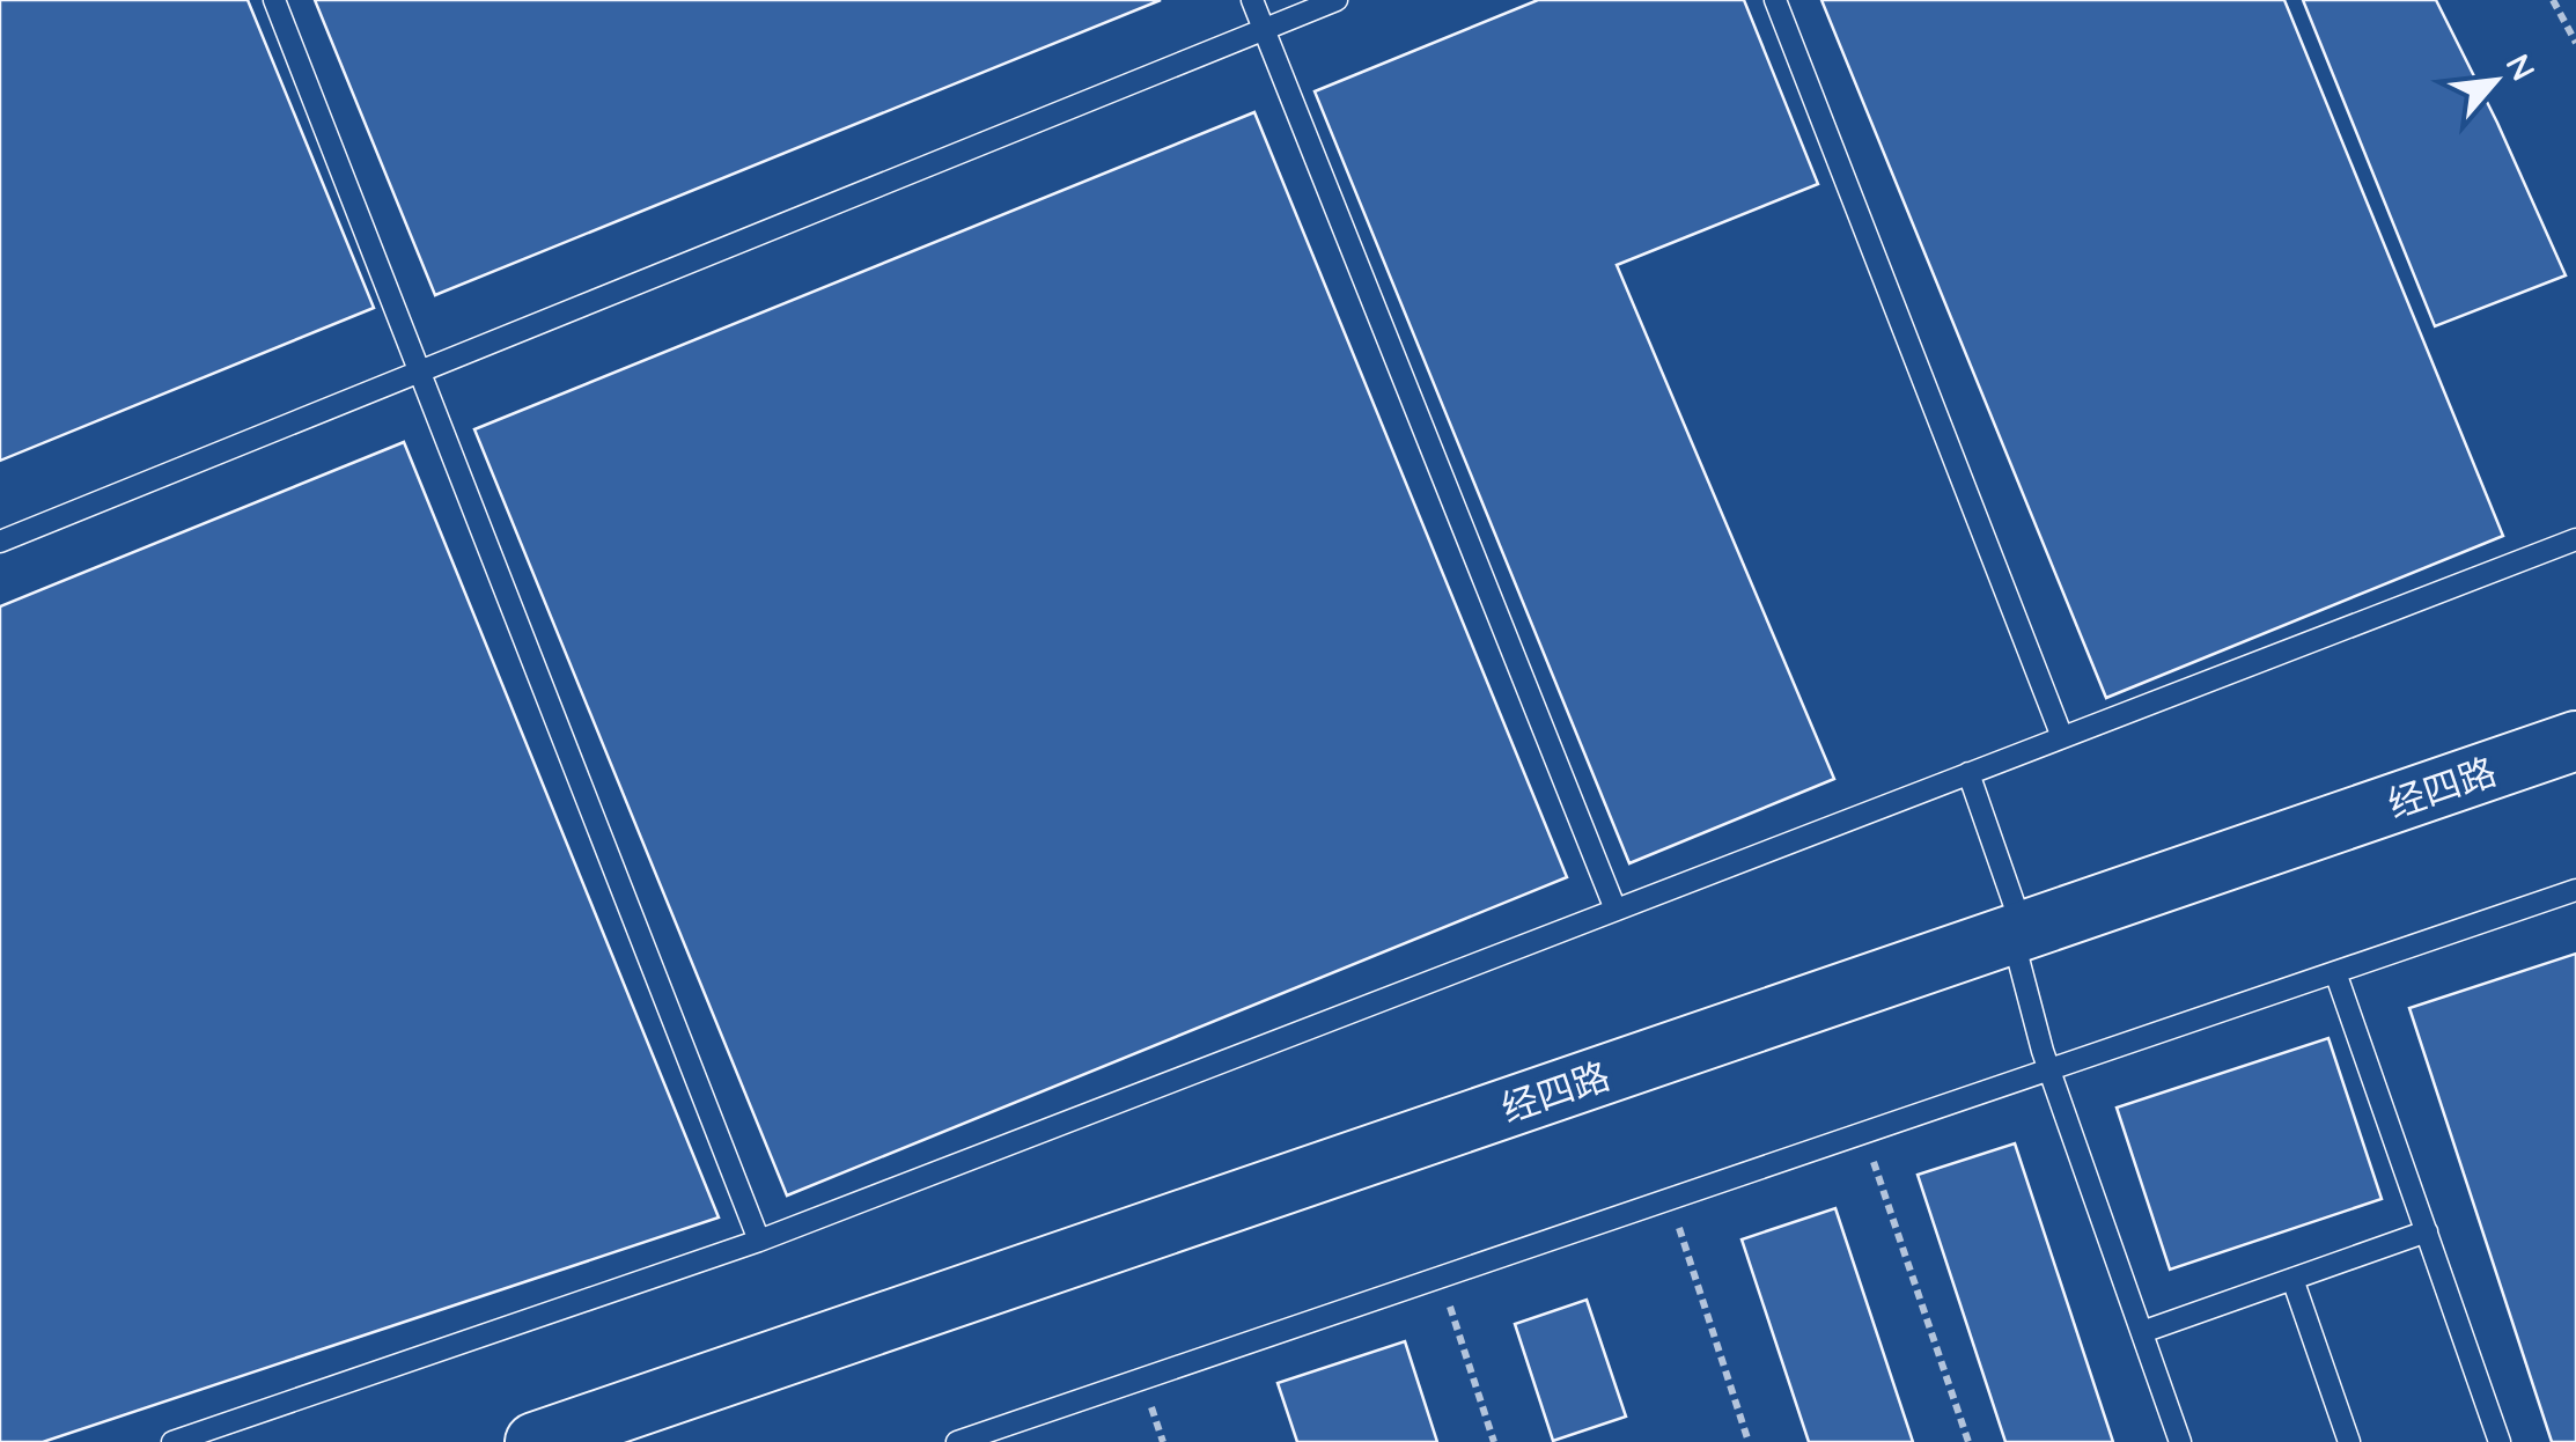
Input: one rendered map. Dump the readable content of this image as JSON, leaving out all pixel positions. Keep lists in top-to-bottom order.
{
  "streets": {
    "street": ["经四路"]
  },
  "north": "top right"
}
